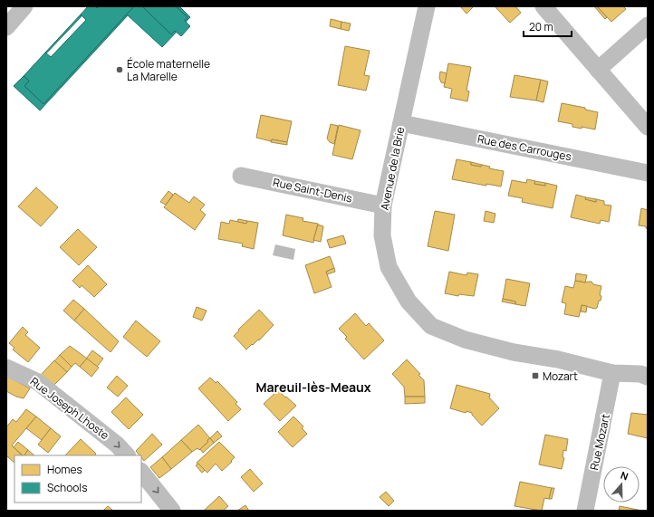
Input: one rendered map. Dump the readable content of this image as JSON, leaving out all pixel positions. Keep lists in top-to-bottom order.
{
  "streets": {
    "street": [
      "Rue des Carrouges",
      "Avenue de la Brie",
      "Rue Saint-Denis",
      "Rue Joseph Lhoste",
      "Rue Mozart"
    ]
  },
  "crossings": [
    ["Rue des Carrouges", "Avenue de la Brie"],
    ["Avenue de la Brie", "Rue Saint-Denis"],
    ["Avenue de la Brie", "Rue Mozart"]
  ],
  "one_way": ["Rue Joseph Lhoste"],
  "districts": ["Mareuil-lès-Meaux"],
  "places": {
    "other": ["École maternelle La Marelle"],
    "transit": ["Mozart"]
  },
  "legend": ["Homes", "Schools"],
  "scale_bar": "20 m",
  "north": "top"
}
